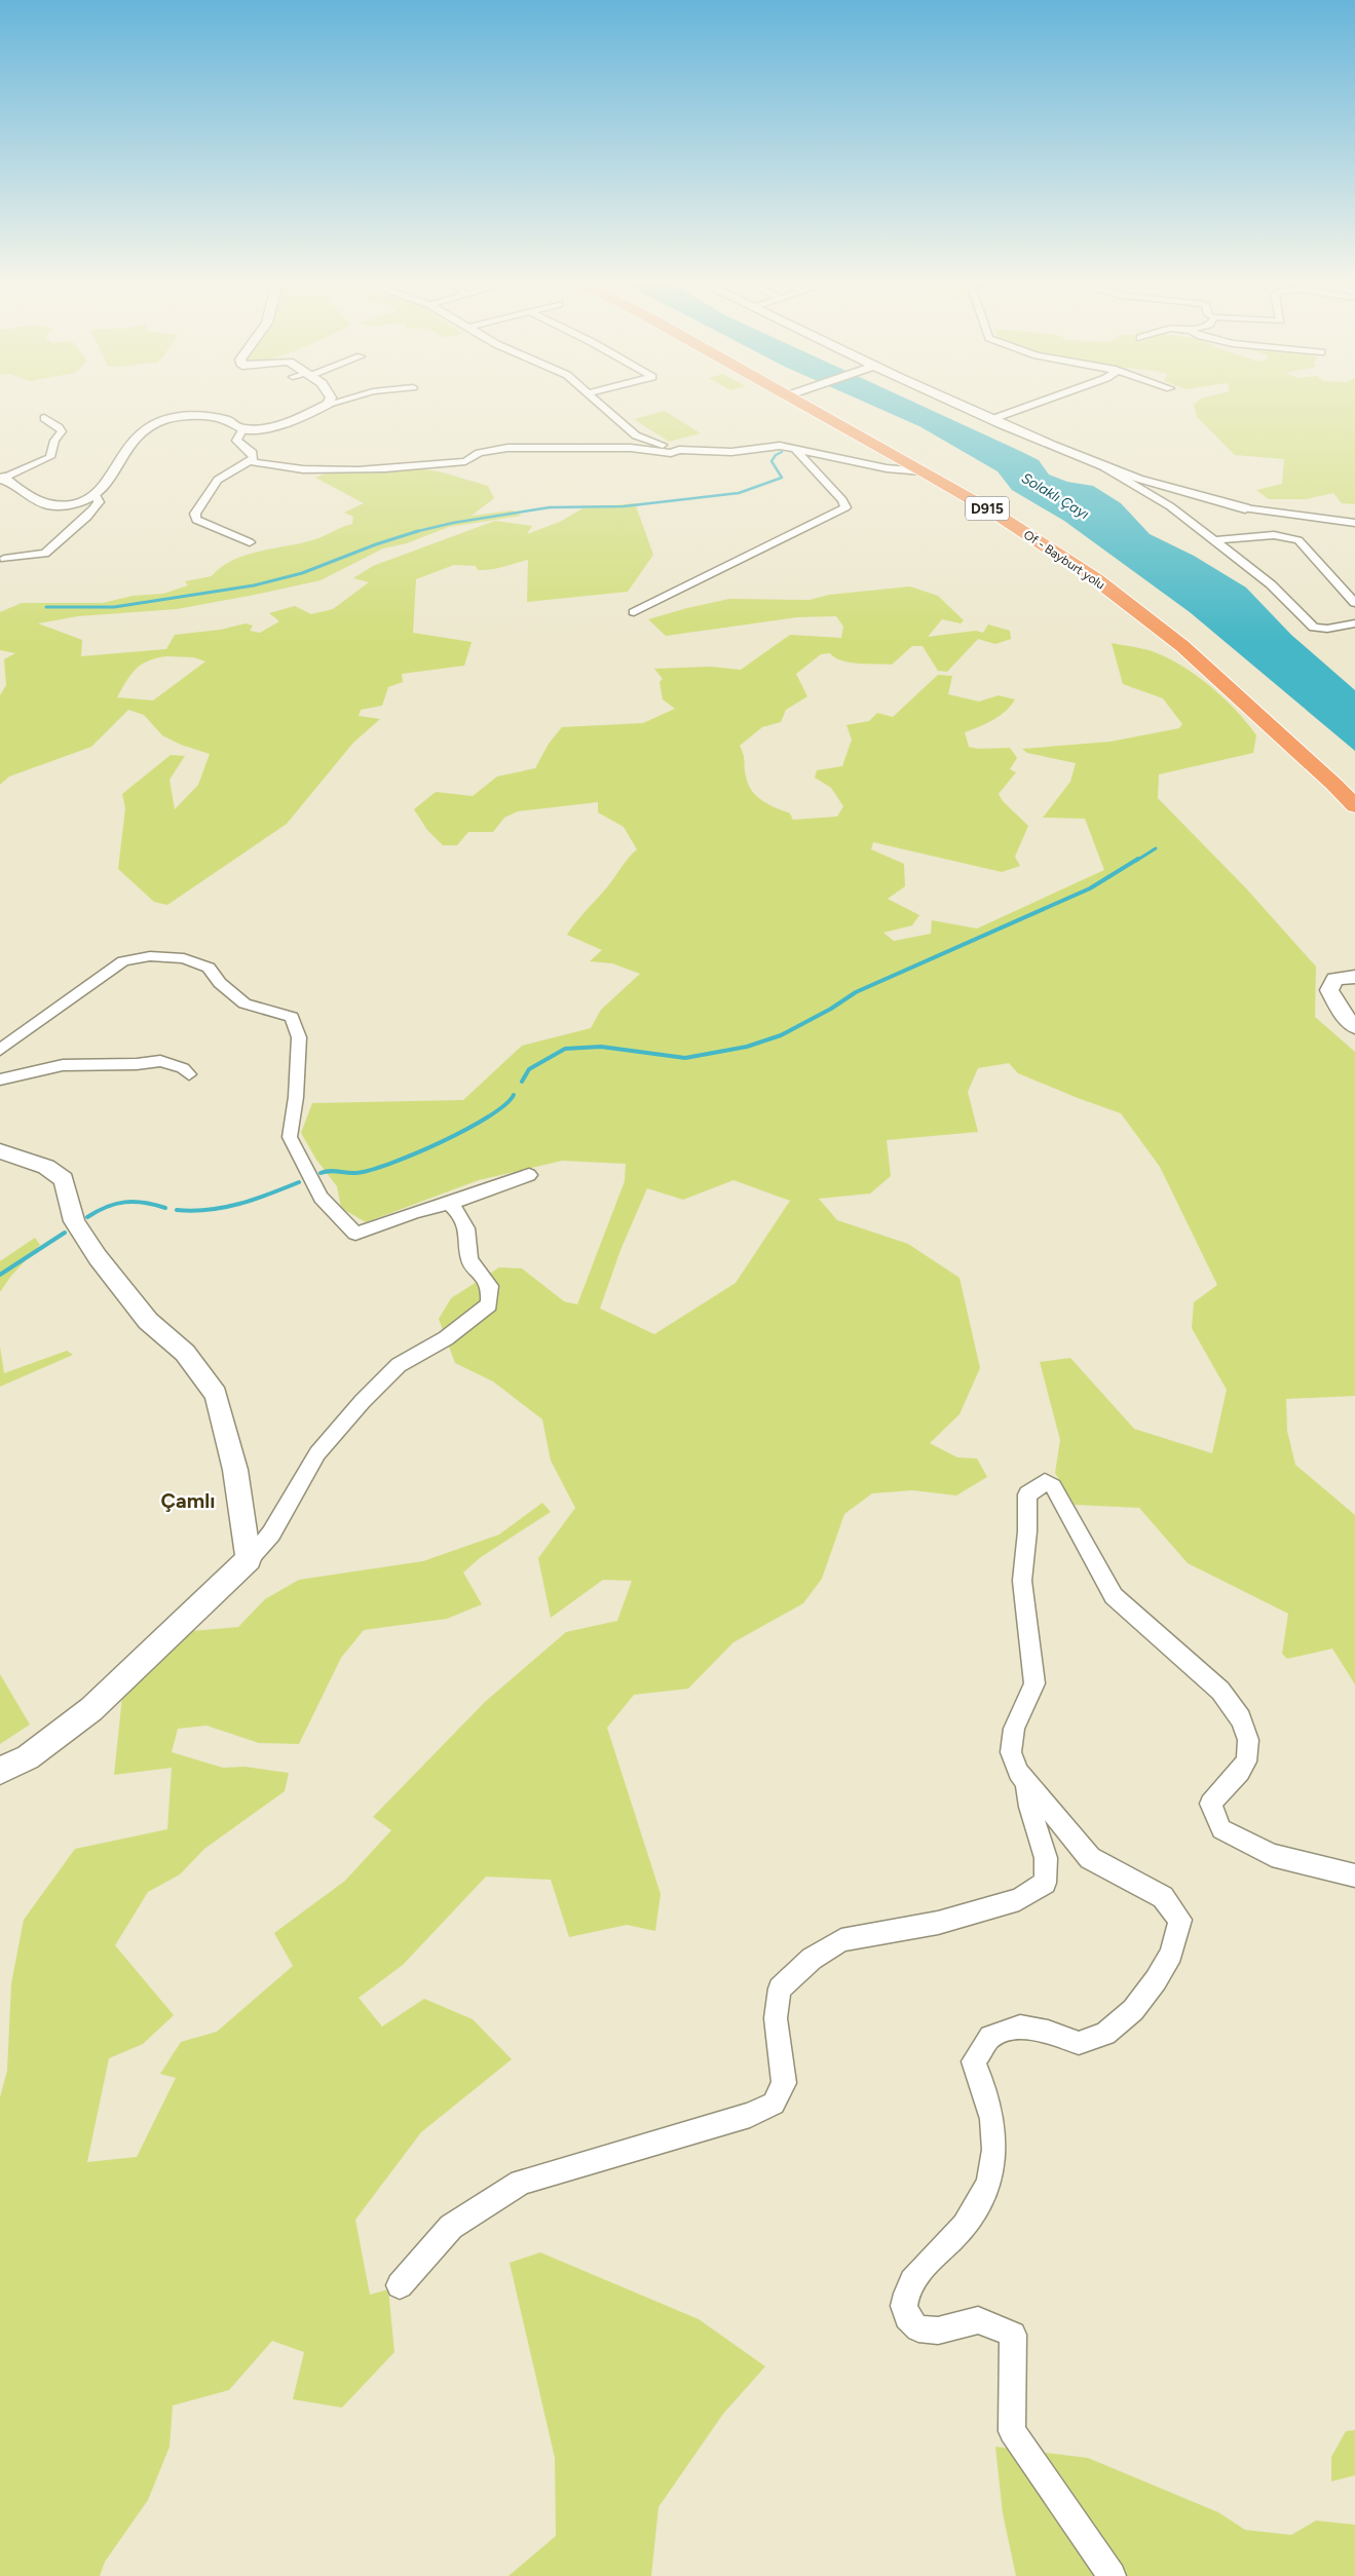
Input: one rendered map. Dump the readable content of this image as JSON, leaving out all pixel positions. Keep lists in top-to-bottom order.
{
  "streets": {
    "highway": ["D915", "Of - Bayburt yolu"]
  },
  "districts": ["Çamlı"],
  "water": ["Solaklı Çayı"]
}
